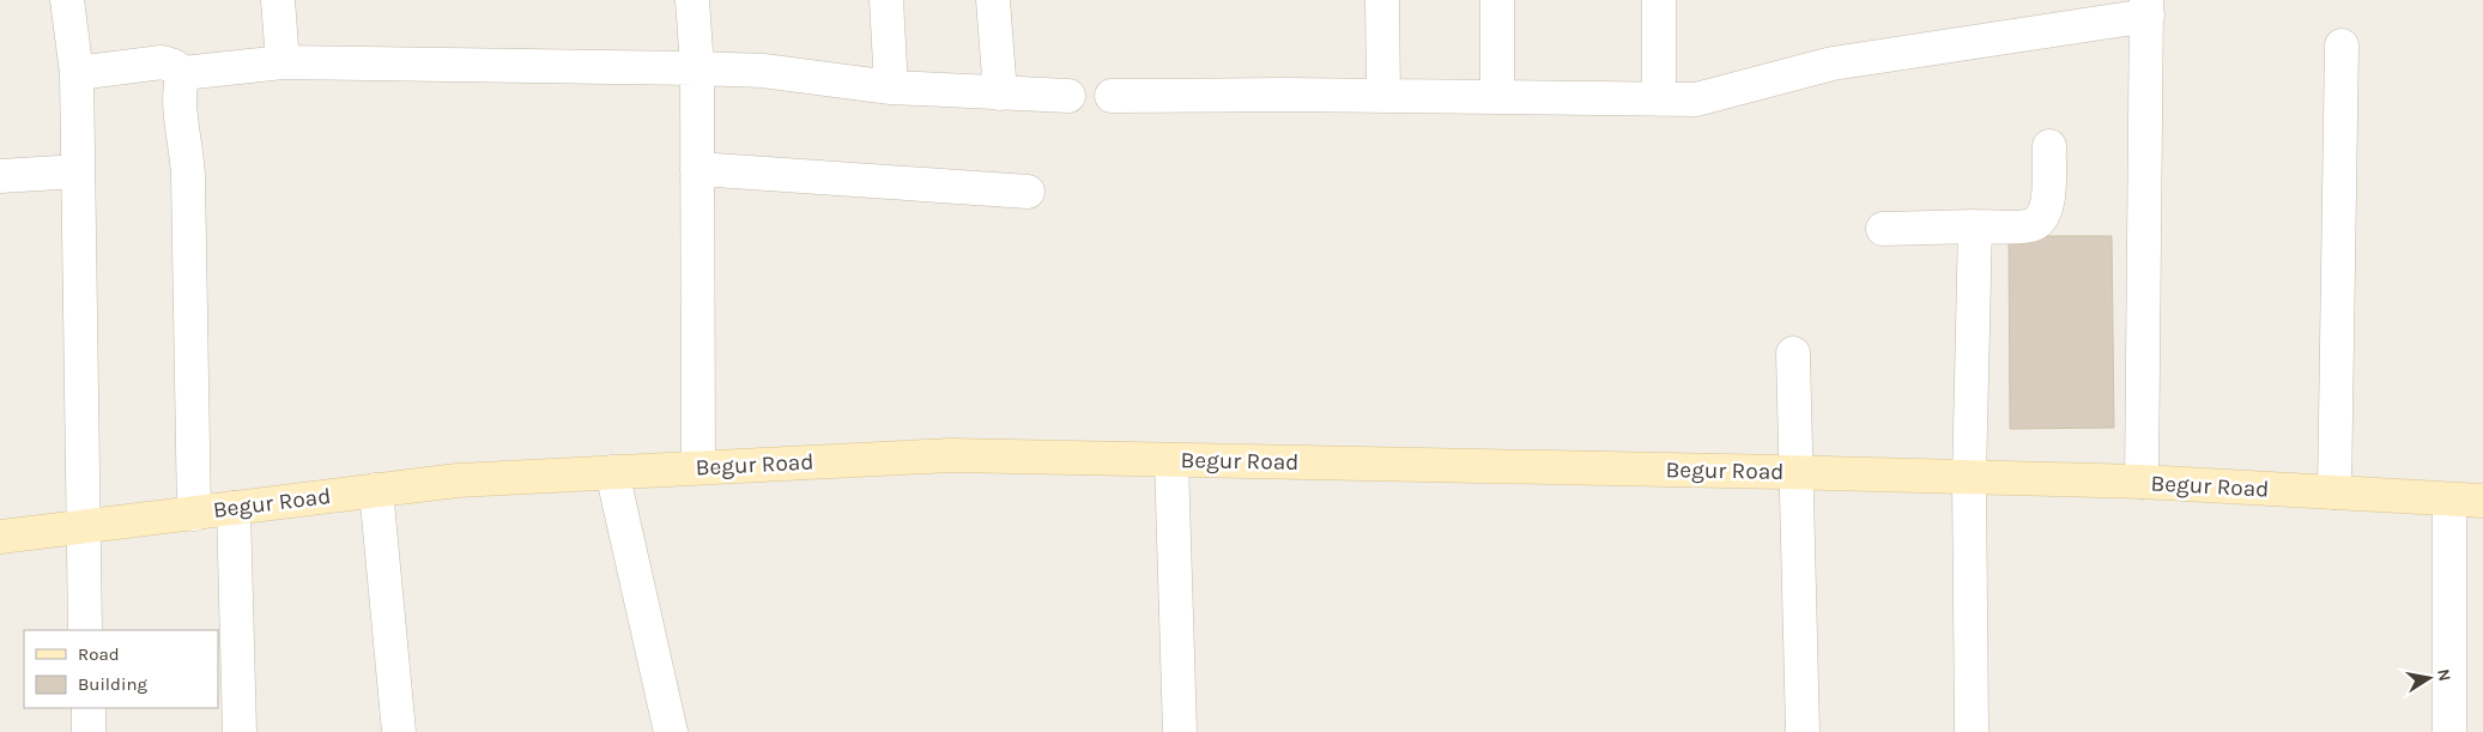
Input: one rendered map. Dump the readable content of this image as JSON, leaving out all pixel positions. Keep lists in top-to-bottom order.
{
  "streets": {
    "main road": ["Begur Road"]
  },
  "legend": ["Road", "Building"],
  "north": "right"
}
